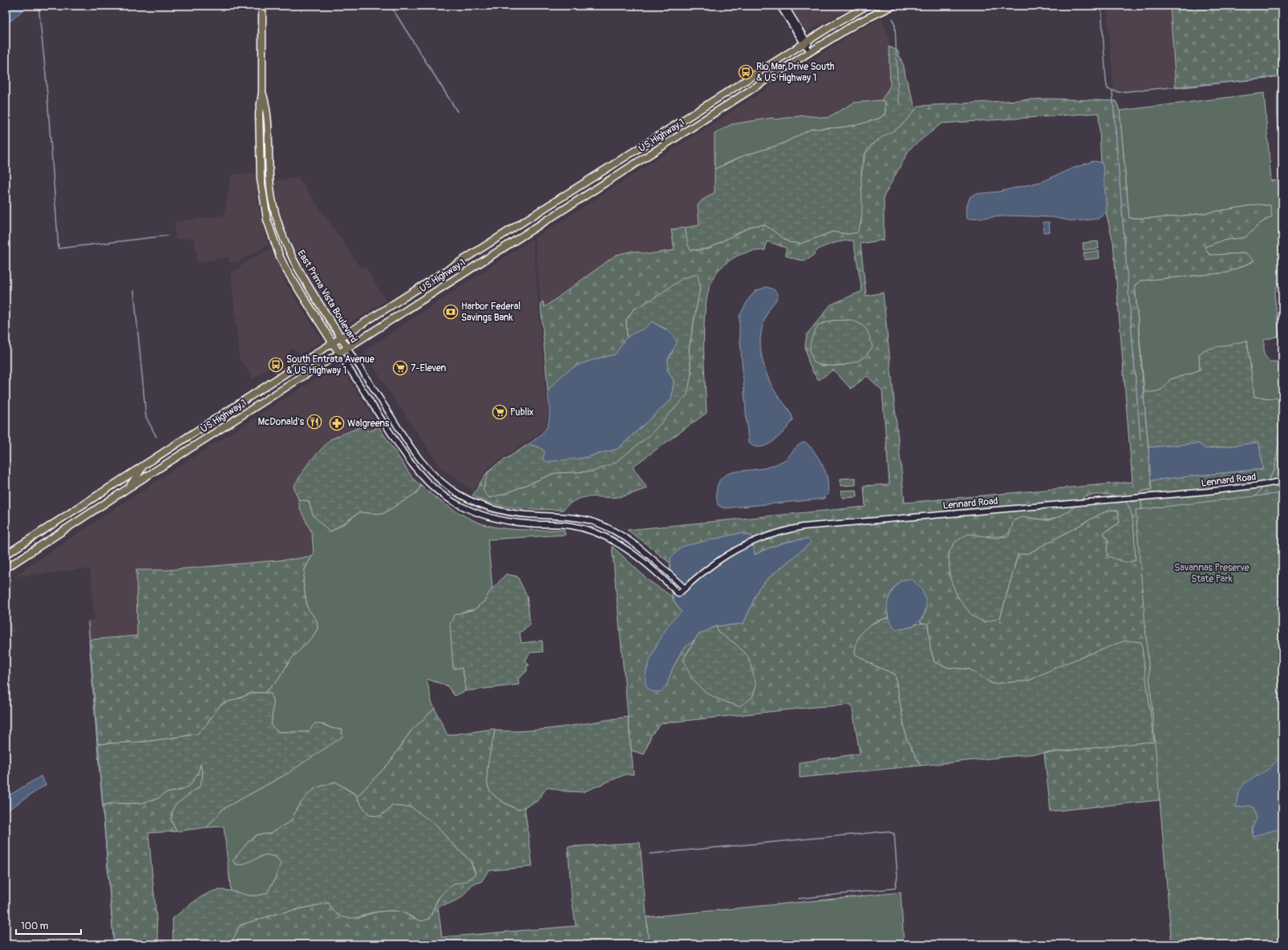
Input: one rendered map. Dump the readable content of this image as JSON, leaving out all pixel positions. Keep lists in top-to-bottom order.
{
  "streets": {
    "main road": ["US Highway 1", "East Prima Vista Boulevard"],
    "street": ["Lennard Road"]
  },
  "crossings": [
    ["US Highway 1", "East Prima Vista Boulevard"],
    ["East Prima Vista Boulevard", "Lennard Road"]
  ],
  "parks": ["Savannas Preserve State Park"],
  "places": {
    "bus stop": ["Rio Mar Drive South & US Highway 1", "South Entrata Avenue & US Highway 1"],
    "bank": ["Harbor Federal Savings Bank"],
    "supermarket": ["7-Eleven", "Publix"],
    "restaurant": ["McDonald's"],
    "pharmacy": ["Walgreens"]
  },
  "scale_bar": "100 m"
}
